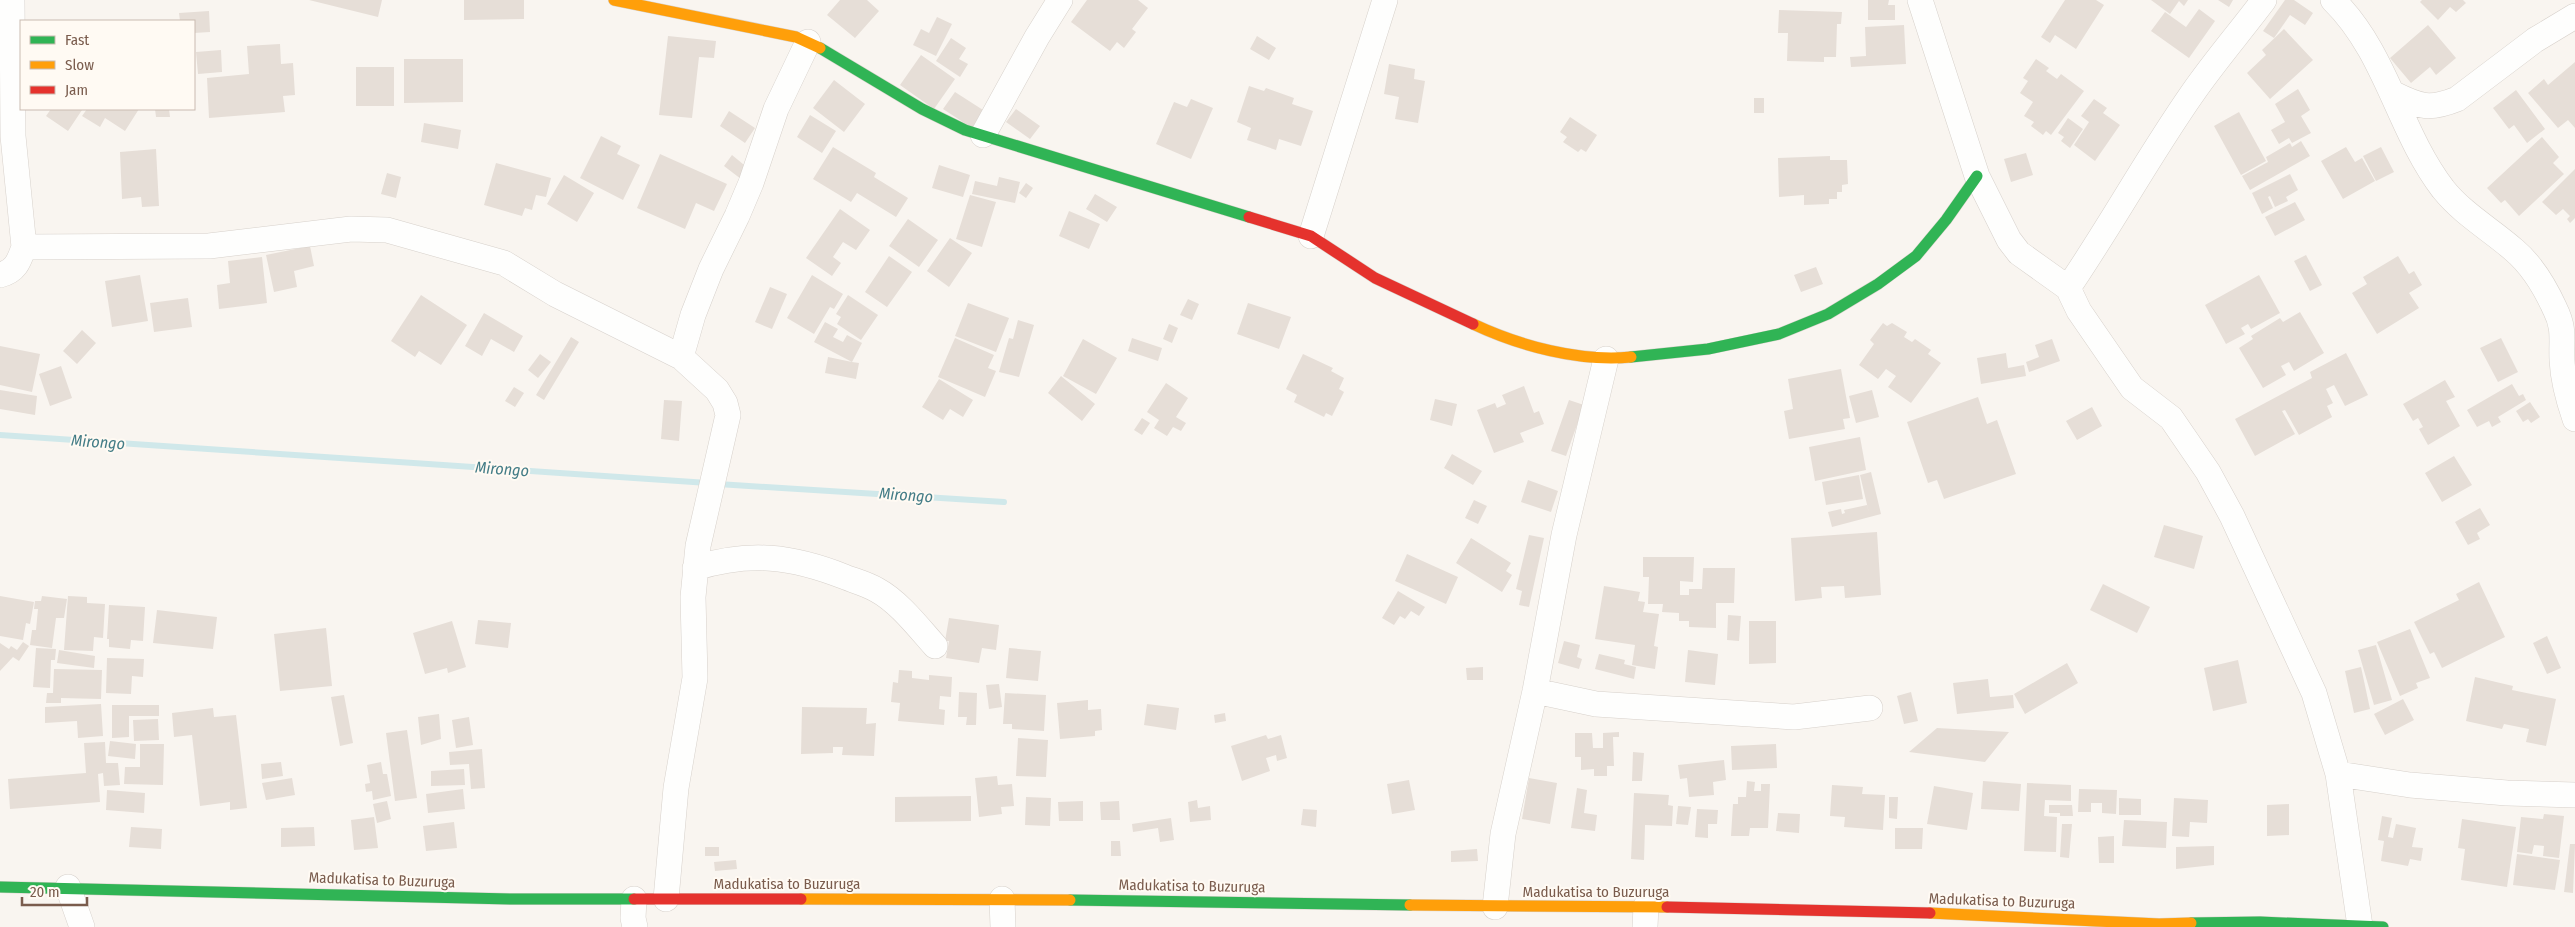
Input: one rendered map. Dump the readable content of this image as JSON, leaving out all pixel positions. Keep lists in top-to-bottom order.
{
  "streets": {
    "main road": ["Madukatisa to Buzuruga"]
  },
  "water": ["Mirongo"],
  "legend": ["Fast", "Slow", "Jam"],
  "scale_bar": "20 m"
}
